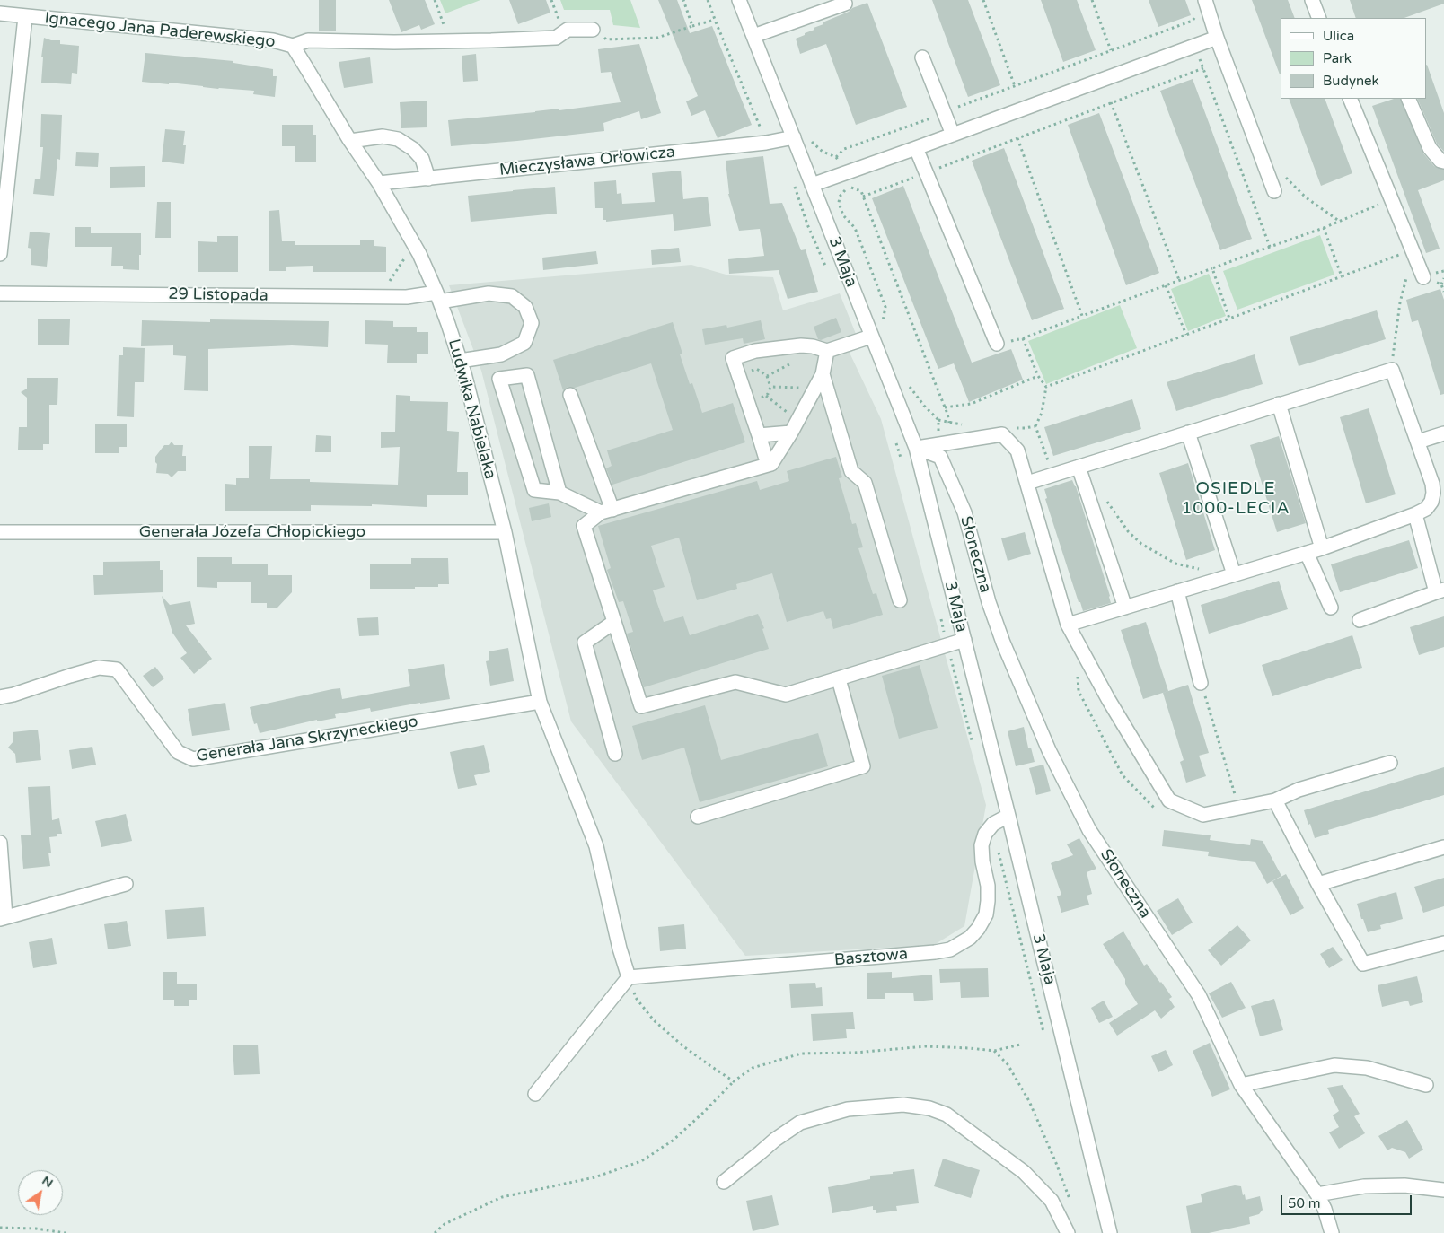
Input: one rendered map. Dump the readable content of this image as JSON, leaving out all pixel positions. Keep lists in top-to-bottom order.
{
  "streets": {
    "street": [
      "Ignacego Jana Paderewskiego",
      "Mieczysława Orłowicza",
      "3 Maja",
      "29 Listopada",
      "Ludwika Nabielaka",
      "Generała Józefa Chłopickiego",
      "Słoneczna",
      "Generała Jana Skrzyneckiego",
      "Basztowa"
    ]
  },
  "crossings": [
    ["Ignacego Jana Paderewskiego", "Ludwika Nabielaka"],
    ["Mieczysława Orłowicza", "3 Maja"],
    ["Mieczysława Orłowicza", "Ludwika Nabielaka"],
    ["3 Maja", "Słoneczna"],
    ["3 Maja", "Basztowa"],
    ["29 Listopada", "Ludwika Nabielaka"],
    ["Ludwika Nabielaka", "Generała Józefa Chłopickiego"],
    ["Ludwika Nabielaka", "Generała Jana Skrzyneckiego"],
    ["Ludwika Nabielaka", "Basztowa"]
  ],
  "districts": ["OSIEDLE 1000-LECIA"],
  "legend": ["Ulica", "Park", "Budynek"],
  "scale_bar": "50 m",
  "north": "top right"
}
